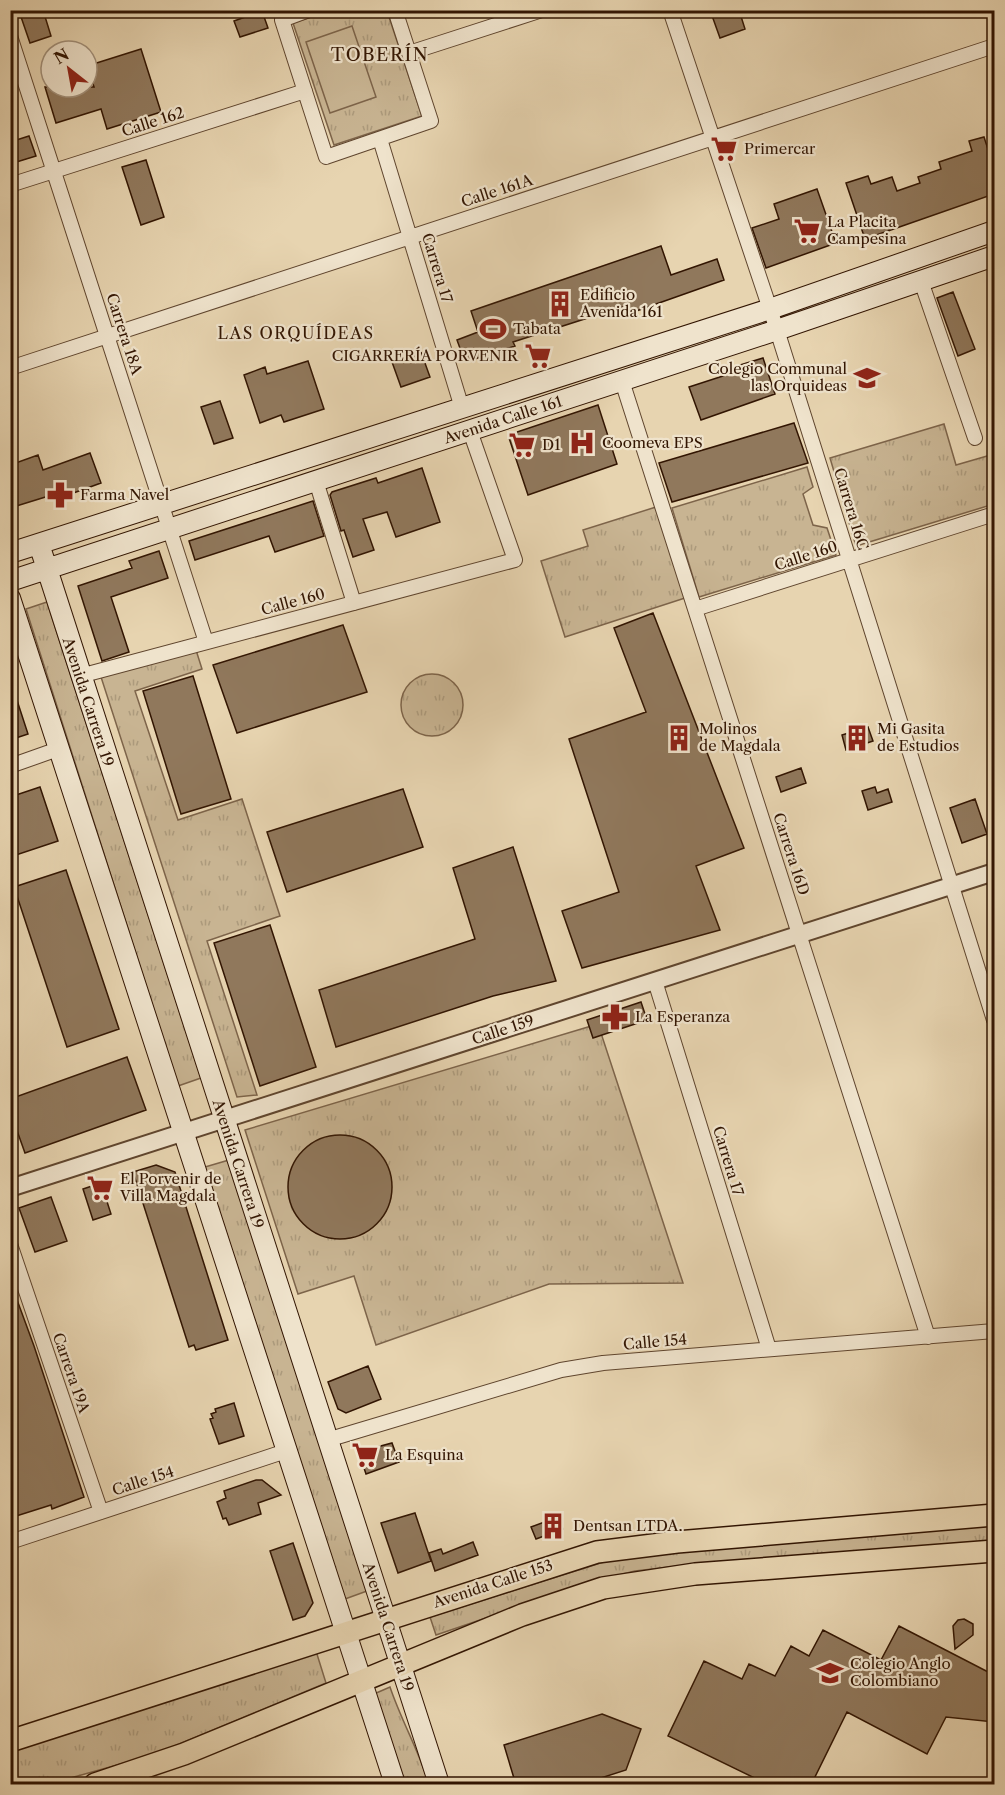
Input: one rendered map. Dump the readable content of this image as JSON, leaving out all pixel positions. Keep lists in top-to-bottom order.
{
  "streets": {
    "main road": ["Avenida Calle 161", "Avenida Carrera 19", "Avenida Calle 153"],
    "street": [
      "Calle 162",
      "Calle 161A",
      "Carrera 17",
      "Carrera 18A",
      "Carrera 16C",
      "Calle 160",
      "Carrera 16D",
      "Calle 159",
      "Calle 154",
      "Carrera 19A"
    ]
  },
  "crossings": [
    ["Calle 162", "Carrera 18A"],
    ["Calle 161A", "Carrera 17"],
    ["Calle 161A", "Carrera 18A"],
    ["Calle 161A", "Carrera 16C"],
    ["Carrera 17", "Avenida Calle 161"],
    ["Carrera 17", "Calle 159"],
    ["Carrera 17", "Calle 154"],
    ["Carrera 18A", "Avenida Calle 161"],
    ["Carrera 18A", "Calle 160"],
    ["Avenida Calle 161", "Carrera 16C"],
    ["Avenida Calle 161", "Calle 160"],
    ["Avenida Calle 161", "Avenida Carrera 19"],
    ["Avenida Calle 161", "Carrera 16D"],
    ["Carrera 16C", "Calle 160"],
    ["Carrera 16C", "Calle 159"],
    ["Calle 160", "Avenida Carrera 19"],
    ["Calle 160", "Carrera 16D"],
    ["Avenida Carrera 19", "Calle 159"],
    ["Avenida Carrera 19", "Calle 154"],
    ["Avenida Carrera 19", "Avenida Calle 153"],
    ["Carrera 16D", "Calle 159"],
    ["Carrera 16D", "Calle 154"],
    ["Calle 154", "Carrera 19A"]
  ],
  "districts": ["TOBERÍN", "LAS ORQUÍDEAS"],
  "places": {
    "supermarket": [
      "Primercar",
      "La Placita Campesina",
      "CIGARRERÍA PORVENIR",
      "D1",
      "El Porvenir de Villa Magdala",
      "La Esquina"
    ],
    "building": [
      "Edificio Avenida 161",
      "Molinos de Magdala",
      "Mi Gasita de Estudios",
      "Dentsan LTDA."
    ],
    "sports": ["Tabata"],
    "school or university": ["Colegio Communal las Orquideas", "Colegio Anglo Colombiano"],
    "hospital": ["Coomeva EPS"],
    "pharmacy": ["Farma Navel", "La Esperanza"]
  },
  "north": "top left"
}
